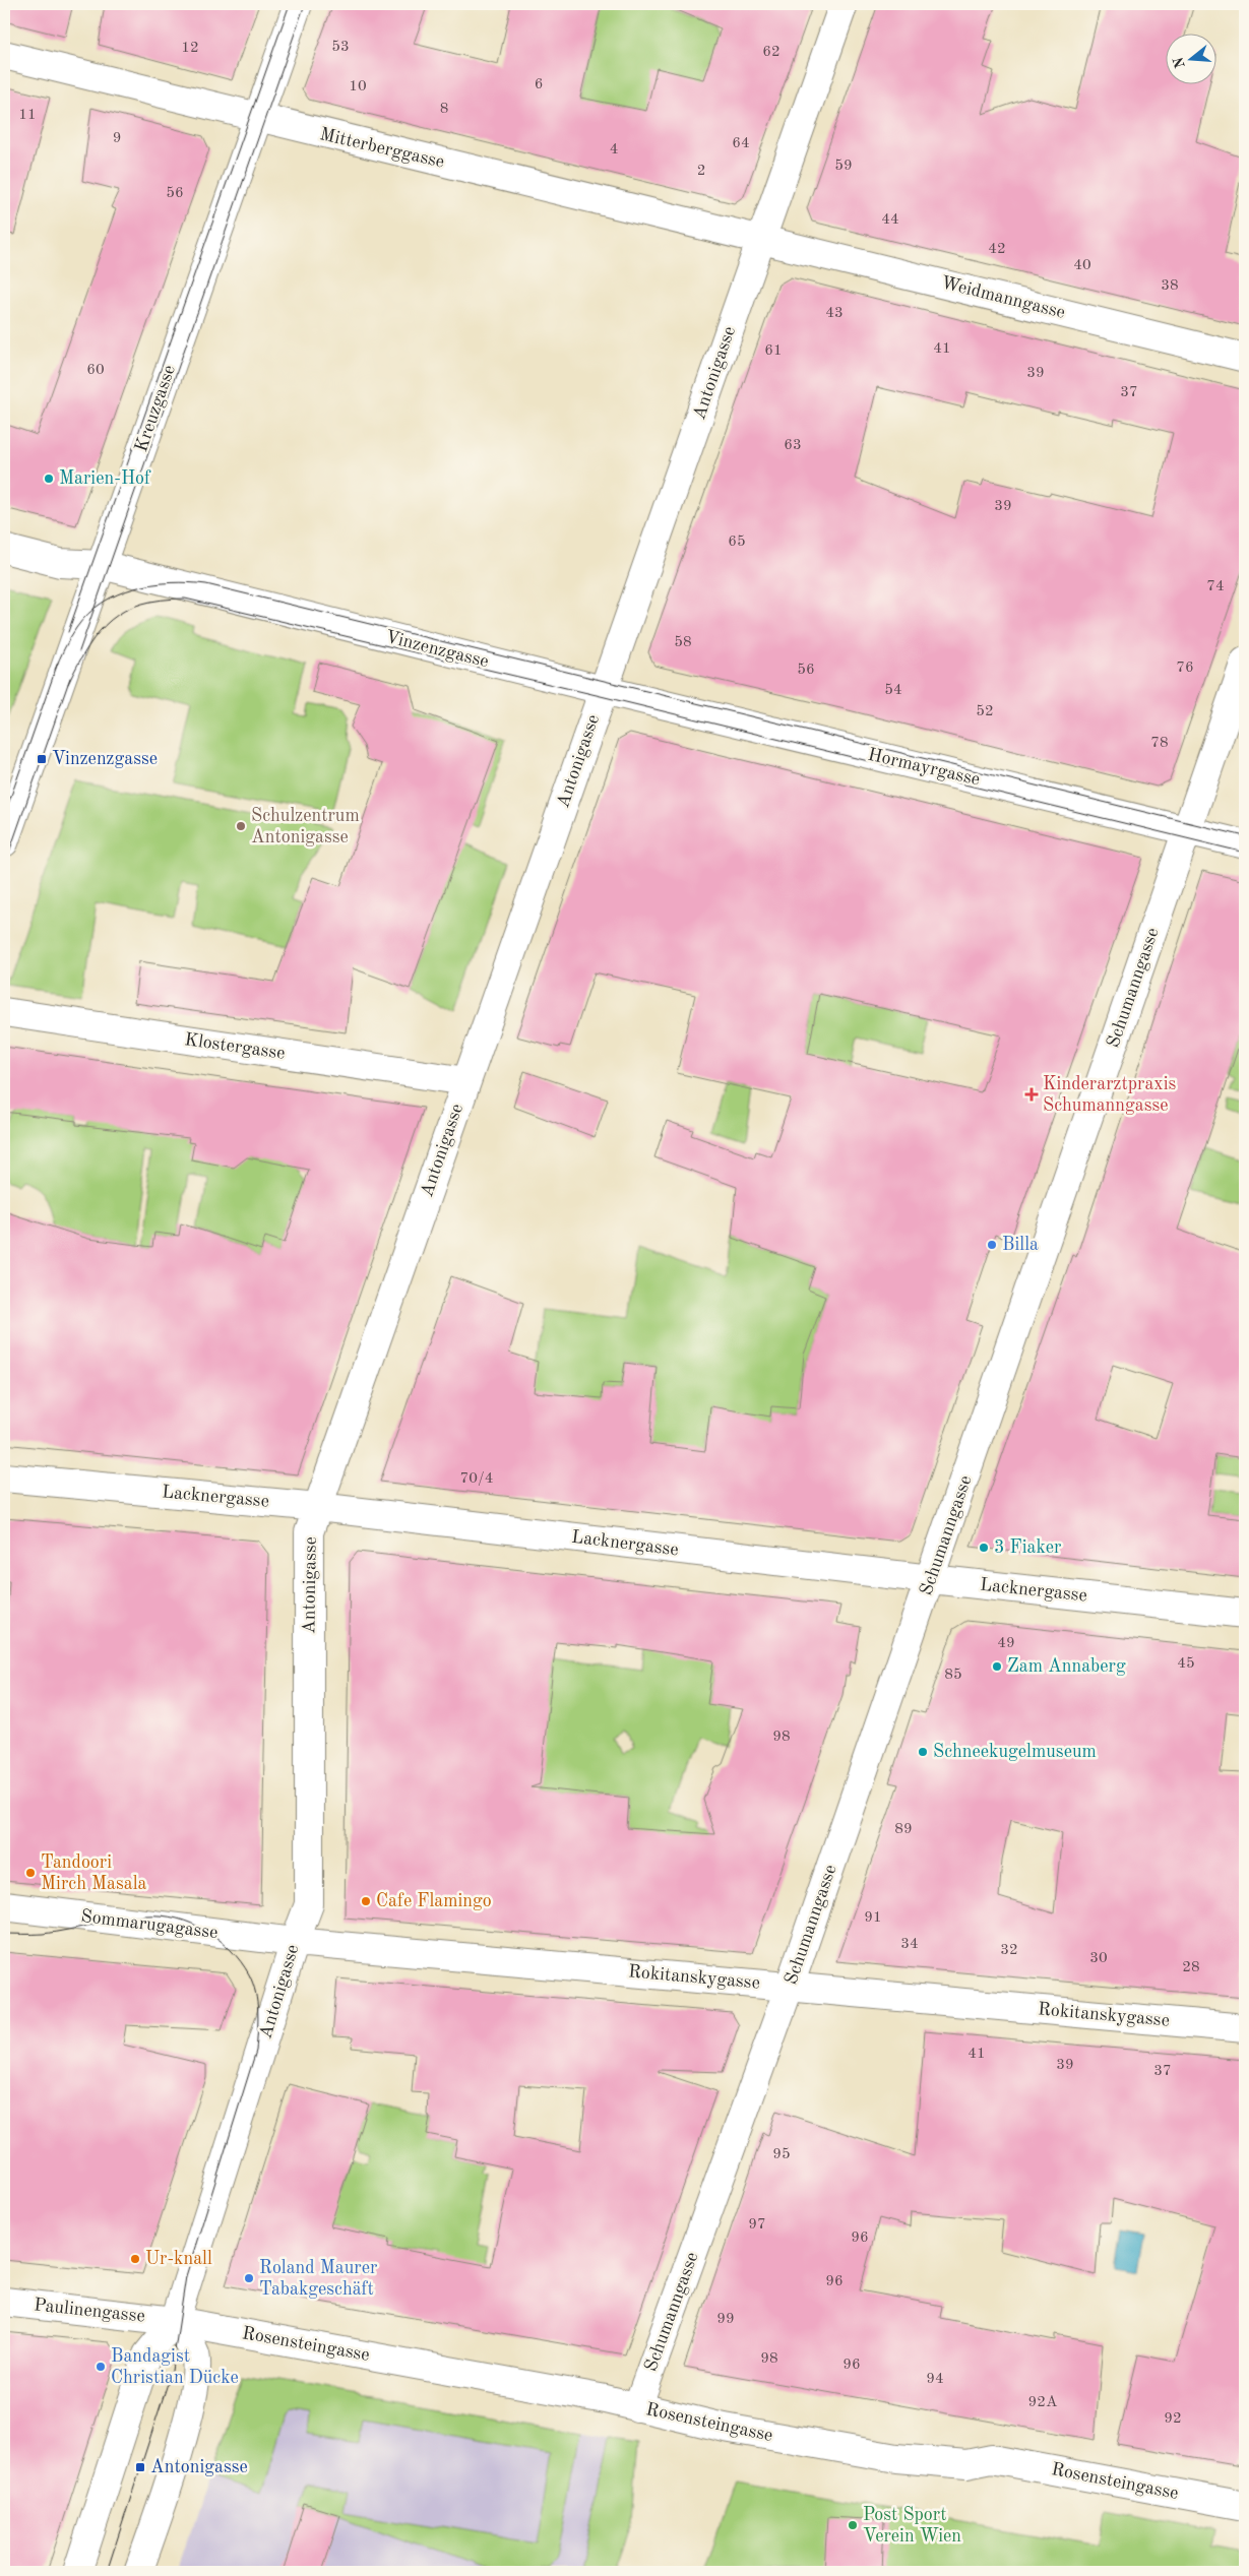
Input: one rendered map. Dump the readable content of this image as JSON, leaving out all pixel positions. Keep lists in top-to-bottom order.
{
  "streets": {
    "street": [
      "Mitterberggasse",
      "Weidmanngasse",
      "Antonigasse",
      "Kreuzgasse",
      "Vinzenzgasse",
      "Hormayrgasse",
      "Schumanngasse",
      "Klostergasse",
      "Lacknergasse",
      "Sommarugagasse",
      "Rokitanskygasse",
      "Paulinengasse",
      "Rosensteingasse"
    ]
  },
  "crossings": [
    ["Mitterberggasse", "Weidmanngasse"],
    ["Mitterberggasse", "Antonigasse"],
    ["Mitterberggasse", "Kreuzgasse"],
    ["Weidmanngasse", "Antonigasse"],
    ["Antonigasse", "Vinzenzgasse"],
    ["Antonigasse", "Hormayrgasse"],
    ["Antonigasse", "Klostergasse"],
    ["Antonigasse", "Lacknergasse"],
    ["Antonigasse", "Sommarugagasse"],
    ["Antonigasse", "Rokitanskygasse"],
    ["Antonigasse", "Paulinengasse"],
    ["Antonigasse", "Rosensteingasse"],
    ["Kreuzgasse", "Vinzenzgasse"],
    ["Vinzenzgasse", "Hormayrgasse"],
    ["Hormayrgasse", "Schumanngasse"],
    ["Schumanngasse", "Lacknergasse"],
    ["Schumanngasse", "Rokitanskygasse"],
    ["Schumanngasse", "Rosensteingasse"],
    ["Sommarugagasse", "Rokitanskygasse"],
    ["Paulinengasse", "Rosensteingasse"]
  ],
  "places": {
    "other": [
      "Marien-Hof",
      "Schulzentrum Antonigasse",
      "Billa",
      "3 Fiaker",
      "Zam Annaberg",
      "Schneekugelmuseum",
      "Tandoori Mirch Masala",
      "Cafe Flamingo",
      "Ur-knall",
      "Roland Maurer Tabakgeschäft",
      "Bandagist Christian Dücke",
      "Post Sport Verein Wien"
    ],
    "transit": ["Vinzenzgasse", "Antonigasse"],
    "health": ["Kinderarztpraxis Schumanngasse"]
  },
  "house_numbers": [
    "53",
    "12",
    "62",
    "6",
    "10",
    "8",
    "11",
    "9",
    "64",
    "4",
    "59",
    "2",
    "56",
    "44",
    "42",
    "40",
    "38",
    "43",
    "41",
    "61",
    "60",
    "39",
    "37",
    "63",
    "39",
    "65",
    "74",
    "58",
    "76",
    "56",
    "54",
    "52",
    "78",
    "70/4",
    "49",
    "45",
    "85",
    "98",
    "89",
    "91",
    "34",
    "32",
    "30",
    "28",
    "41",
    "39",
    "37",
    "95",
    "97",
    "96",
    "96",
    "99",
    "98",
    "96",
    "94",
    "92A",
    "92"
  ],
  "north": "left"
}
